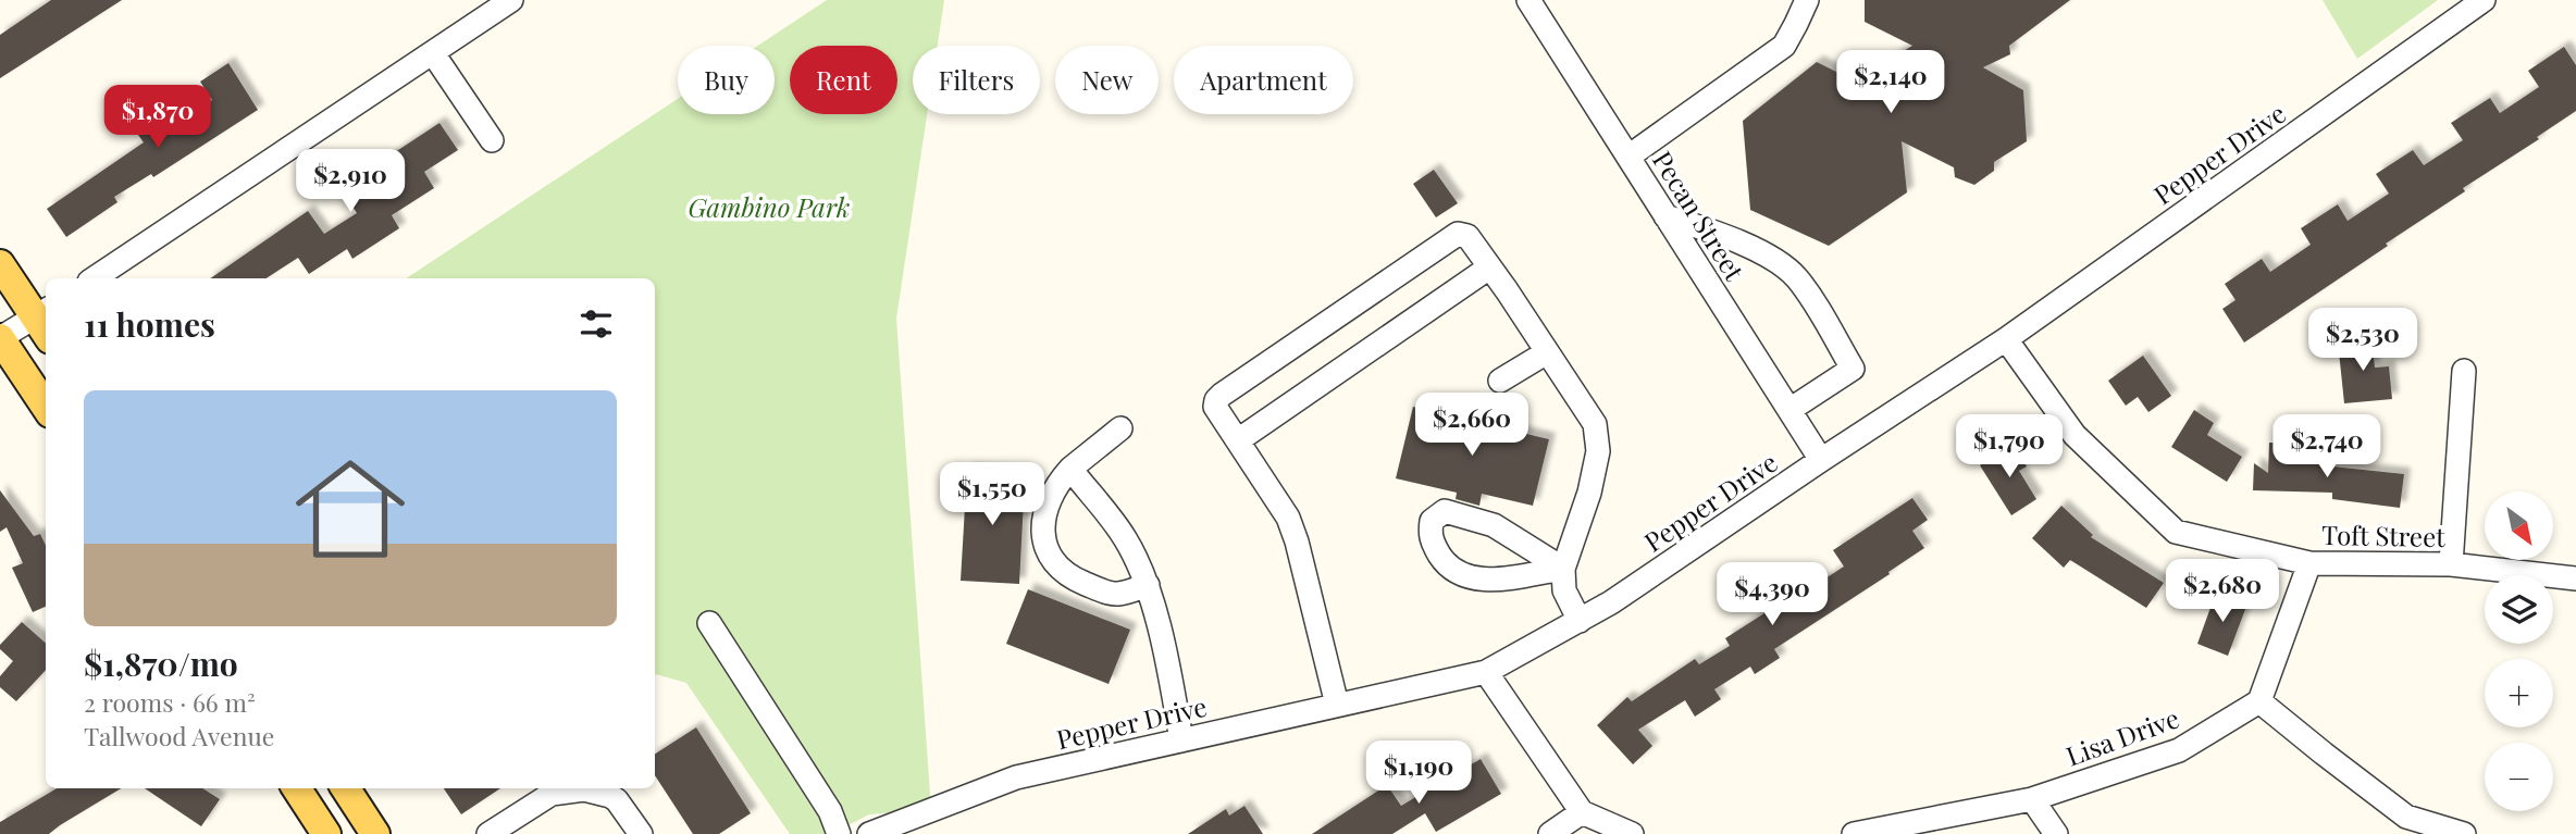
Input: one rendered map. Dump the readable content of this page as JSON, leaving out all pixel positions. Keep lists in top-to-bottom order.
{
  "streets": {
    "street": [
      "Pepper Drive",
      "Pecan Street",
      "Toft Street",
      "Lisa Drive"
    ]
  },
  "crossings": [
    ["Pepper Drive", "Pecan Street"],
    ["Pepper Drive", "Toft Street"]
  ],
  "parks": ["Gambino Park"],
  "north": "bottom right",
  "page": {
    "chip": [
      "Buy",
      "Rent",
      "Filters",
      "New",
      "Apartment"
    ],
    "price": [
      "$2,140",
      "$1,870",
      "$2,910",
      "$2,530",
      "$2,660",
      "$1,790",
      "$2,740",
      "$1,550",
      "$2,680",
      "$4,390",
      "$1,190"
    ],
    "heading": "11 homes",
    "list": [
      {
        "name": "$1,870/mo",
        "note": "2 rooms · 66 m² · Tallwood Avenue"
      }
    ],
    "map_buttons": ["+", "−"]
  }
}
